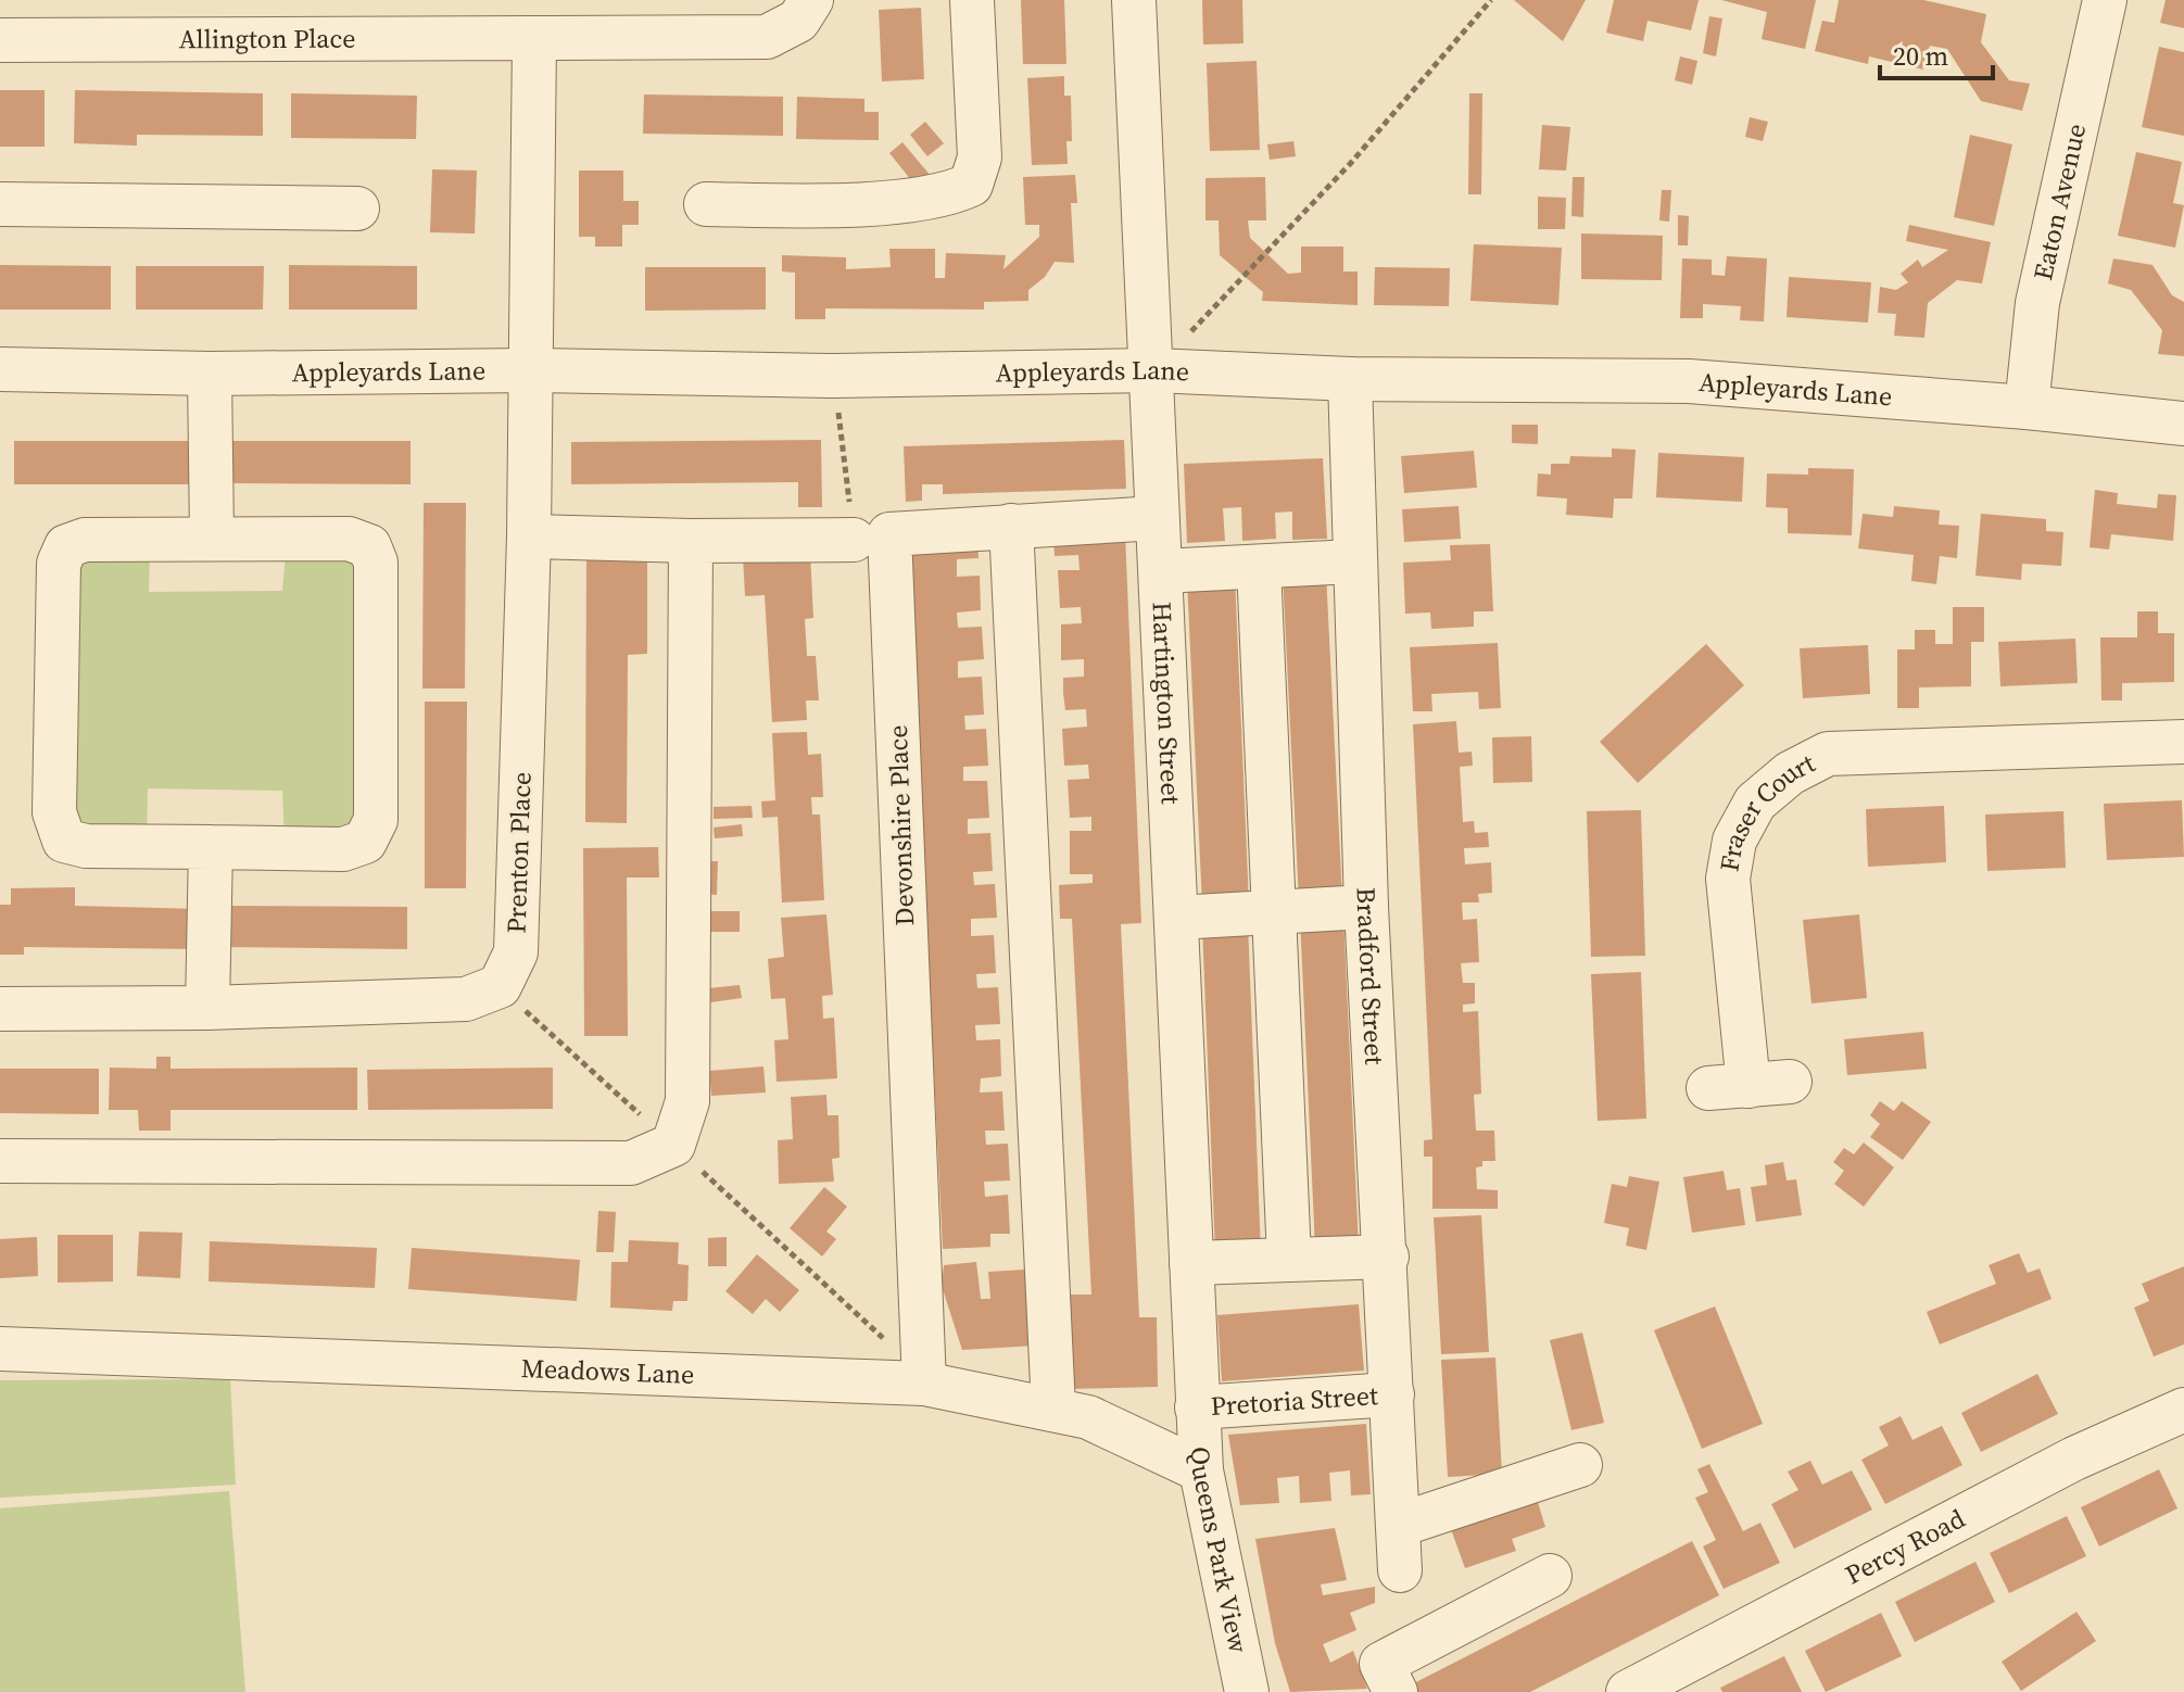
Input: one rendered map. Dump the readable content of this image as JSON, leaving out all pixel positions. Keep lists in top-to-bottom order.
{
  "streets": {
    "street": [
      "Allington Place",
      "Eaton Avenue",
      "Appleyards Lane",
      "Hartington Street",
      "Fraser Court",
      "Devonshire Place",
      "Prenton Place",
      "Bradford Street",
      "Meadows Lane",
      "Pretoria Street",
      "Percy Road",
      "Queens Park View"
    ]
  },
  "crossings": [
    ["Eaton Avenue", "Appleyards Lane"],
    ["Appleyards Lane", "Hartington Street"],
    ["Appleyards Lane", "Prenton Place"],
    ["Appleyards Lane", "Bradford Street"],
    ["Hartington Street", "Devonshire Place"],
    ["Hartington Street", "Pretoria Street"],
    ["Hartington Street", "Queens Park View"],
    ["Devonshire Place", "Meadows Lane"],
    ["Bradford Street", "Pretoria Street"],
    ["Meadows Lane", "Queens Park View"],
    ["Pretoria Street", "Queens Park View"]
  ],
  "scale_bar": "20 m"
}
